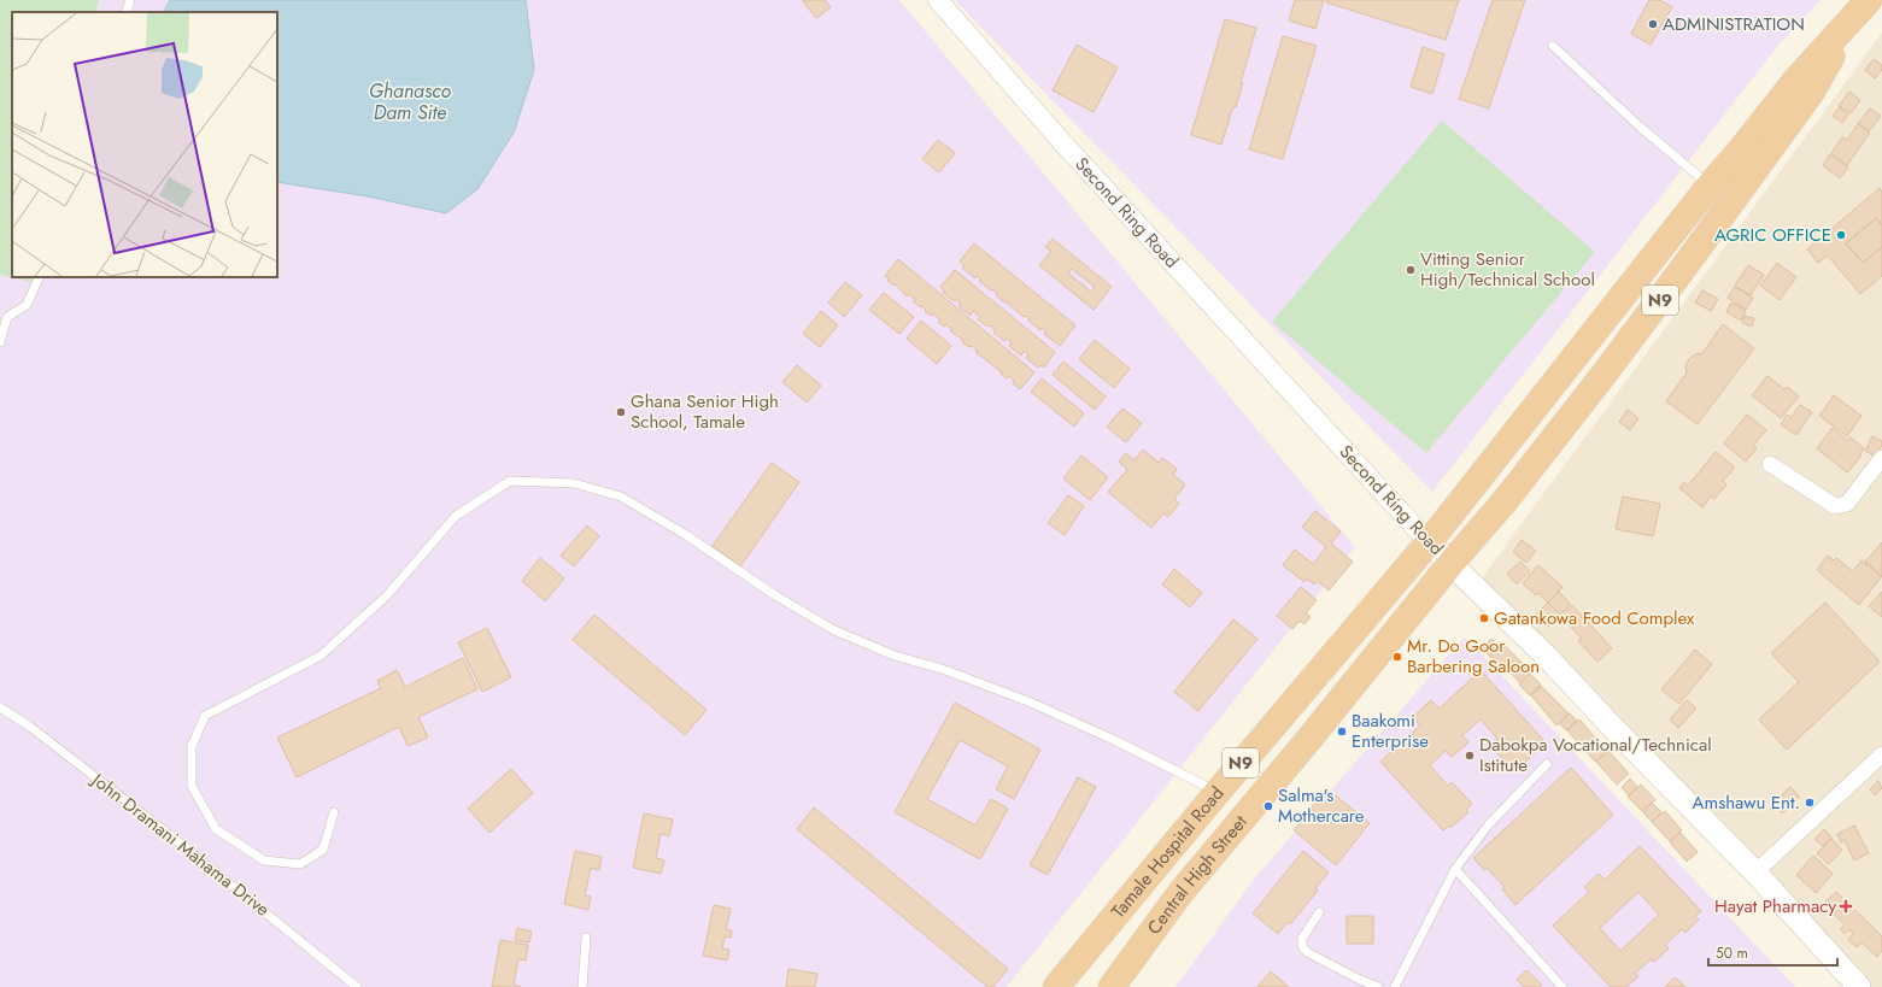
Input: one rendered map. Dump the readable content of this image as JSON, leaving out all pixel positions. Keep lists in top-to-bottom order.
{
  "streets": {
    "highway": ["N9", "Tamale Hospital Road", "Central High Street"],
    "main road": ["Second Ring Road"],
    "lane": ["John Dramani Mahama Drive"]
  },
  "crossings": [
    ["Second Ring Road", "N9"],
    ["Second Ring Road", "Tamale Hospital Road"],
    ["Second Ring Road", "Central High Street"],
    ["N9", "Tamale Hospital Road"],
    ["N9", "Central High Street"]
  ],
  "water": ["Ghanasco Dam Site"],
  "places": {
    "other": [
      "ADMINISTRATION",
      "AGRIC OFFICE",
      "Vitting Senior High/Technical School",
      "Ghana Senior High School, Tamale",
      "Gatankowa Food Complex",
      "Mr. Do Goor Barbering Saloon",
      "Baakomi Enterprise",
      "Dabokpa Vocational/Technical Istitute",
      "Amshawu Ent.",
      "Salma's Mothercare"
    ],
    "health": ["Hayat Pharmacy"]
  },
  "scale_bar": "50 m"
}
